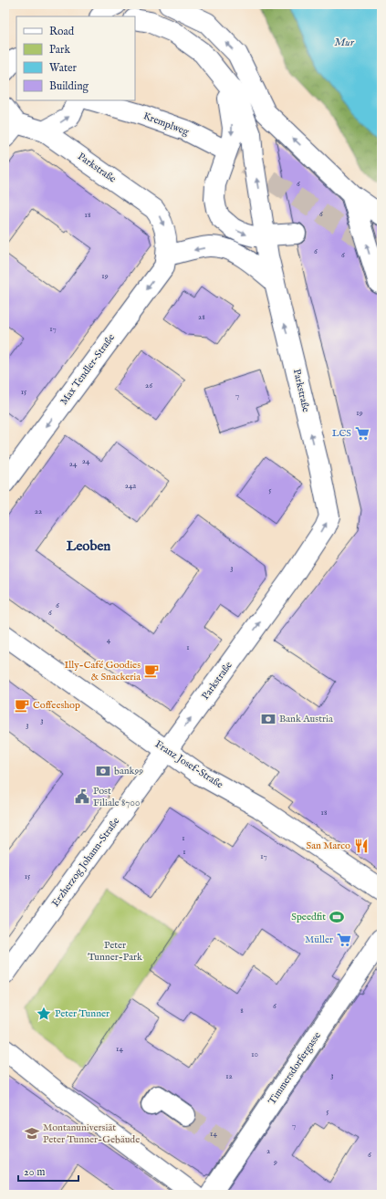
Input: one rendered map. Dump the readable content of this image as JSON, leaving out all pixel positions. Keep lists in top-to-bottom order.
{
  "streets": {
    "street": [
      "Kremplweg",
      "Parkstraße",
      "Max Tendler-Straße",
      "Franz Josef-Straße",
      "Erzherzog Johann-Straße",
      "Timmersdorfergasse"
    ]
  },
  "crossings": [
    ["Parkstraße", "Max Tendler-Straße"],
    ["Parkstraße", "Franz Josef-Straße"],
    ["Parkstraße", "Erzherzog Johann-Straße"],
    ["Franz Josef-Straße", "Erzherzog Johann-Straße"]
  ],
  "one_way": ["Max Tendler-Straße"],
  "districts": ["Leoben"],
  "water": ["Mur"],
  "parks": ["Peter Tunner-Park"],
  "places": {
    "supermarket": ["LCS", "Müller"],
    "cafe": ["Illy-Café Goodies & Snackeria", "Coffeeshop"],
    "bank": ["Bank Austria", "bank99"],
    "public building": ["Post Filiale 8700"],
    "restaurant": ["San Marco"],
    "sports": ["Speedfit"],
    "place": ["Peter Tunner"],
    "school or university": ["Montanuniversiät Peter Tunner-Gebäude"]
  },
  "house_numbers": [
    "6",
    "6",
    "18",
    "6",
    "6",
    "19",
    "28",
    "17",
    "26",
    "15",
    "7",
    "19",
    "24",
    "24",
    "24a",
    "5",
    "22",
    "3",
    "6",
    "6",
    "4",
    "1",
    "3",
    "3",
    "18",
    "1",
    "1",
    "17",
    "15",
    "6",
    "8",
    "14",
    "10",
    "3",
    "12",
    "5",
    "7",
    "14",
    "2",
    "6",
    "9"
  ],
  "legend": [
    "Road",
    "Park",
    "Water",
    "Building"
  ],
  "scale_bar": "20 m"
}
